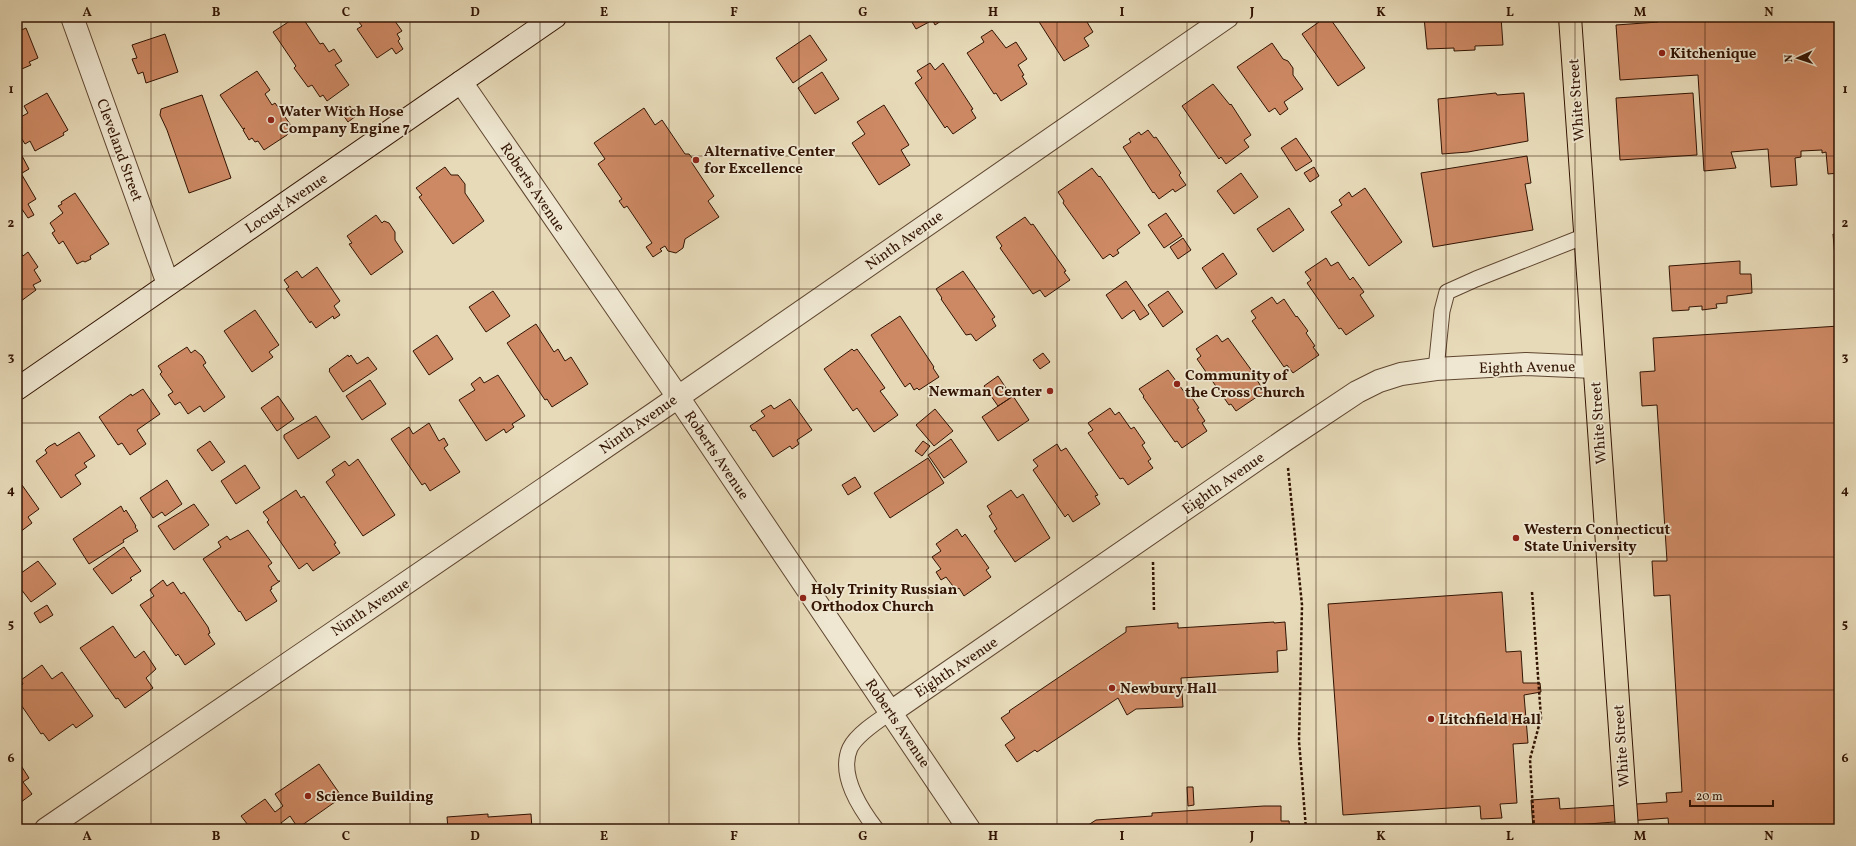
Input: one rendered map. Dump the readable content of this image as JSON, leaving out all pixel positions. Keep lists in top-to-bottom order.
{
  "streets": {
    "main road": ["White Street"],
    "street": [
      "Cleveland Street",
      "Roberts Avenue",
      "Locust Avenue",
      "Ninth Avenue",
      "Eighth Avenue"
    ]
  },
  "crossings": [
    ["White Street", "Eighth Avenue"],
    ["Cleveland Street", "Locust Avenue"],
    ["Roberts Avenue", "Locust Avenue"],
    ["Roberts Avenue", "Ninth Avenue"],
    ["Roberts Avenue", "Eighth Avenue"]
  ],
  "places": [
    "Kitchenique",
    "Water Witch Hose Company Engine 7",
    "Alternative Center for Excellence",
    "Community of the Cross Church",
    "Newman Center",
    "Western Connecticut State University",
    "Holy Trinity Russian Orthodox Church",
    "Newbury Hall",
    "Litchfield Hall",
    "Science Building"
  ],
  "scale_bar": "20 m",
  "north": "left",
  "grid": {
    "columns": [
      "A",
      "B",
      "C",
      "D",
      "E",
      "F",
      "G",
      "H",
      "I",
      "J",
      "K",
      "L",
      "M",
      "N"
    ],
    "rows": [
      "1",
      "2",
      "3",
      "4",
      "5",
      "6"
    ]
  }
}
